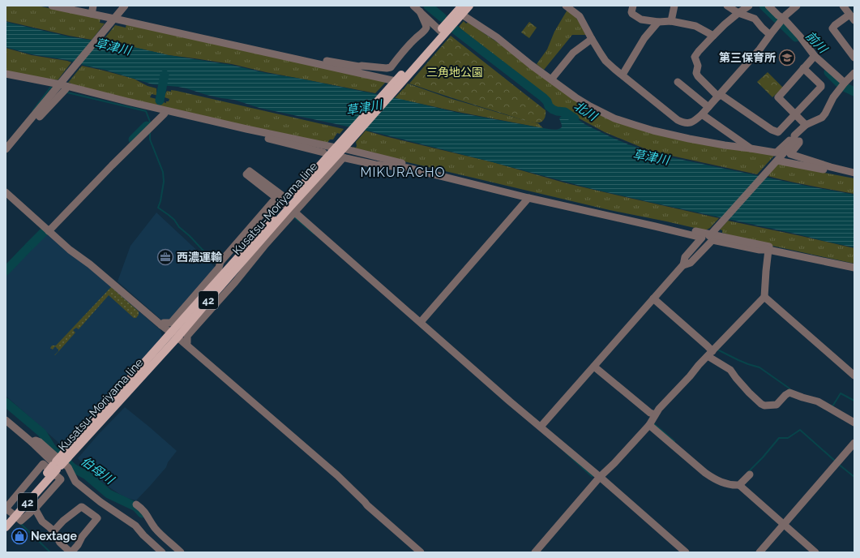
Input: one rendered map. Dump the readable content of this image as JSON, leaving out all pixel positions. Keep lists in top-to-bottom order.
{
  "streets": {
    "main road": ["Kusatsu-Moriyama line", "42"]
  },
  "districts": ["MIKURACHO"],
  "water": [
    "前川",
    "草津川",
    "北川",
    "伯母川"
  ],
  "parks": ["三角地公園"],
  "places": {
    "school or university": ["第三保育所"],
    "office": ["西濃運輸"],
    "shop": ["Nextage"]
  }
}
